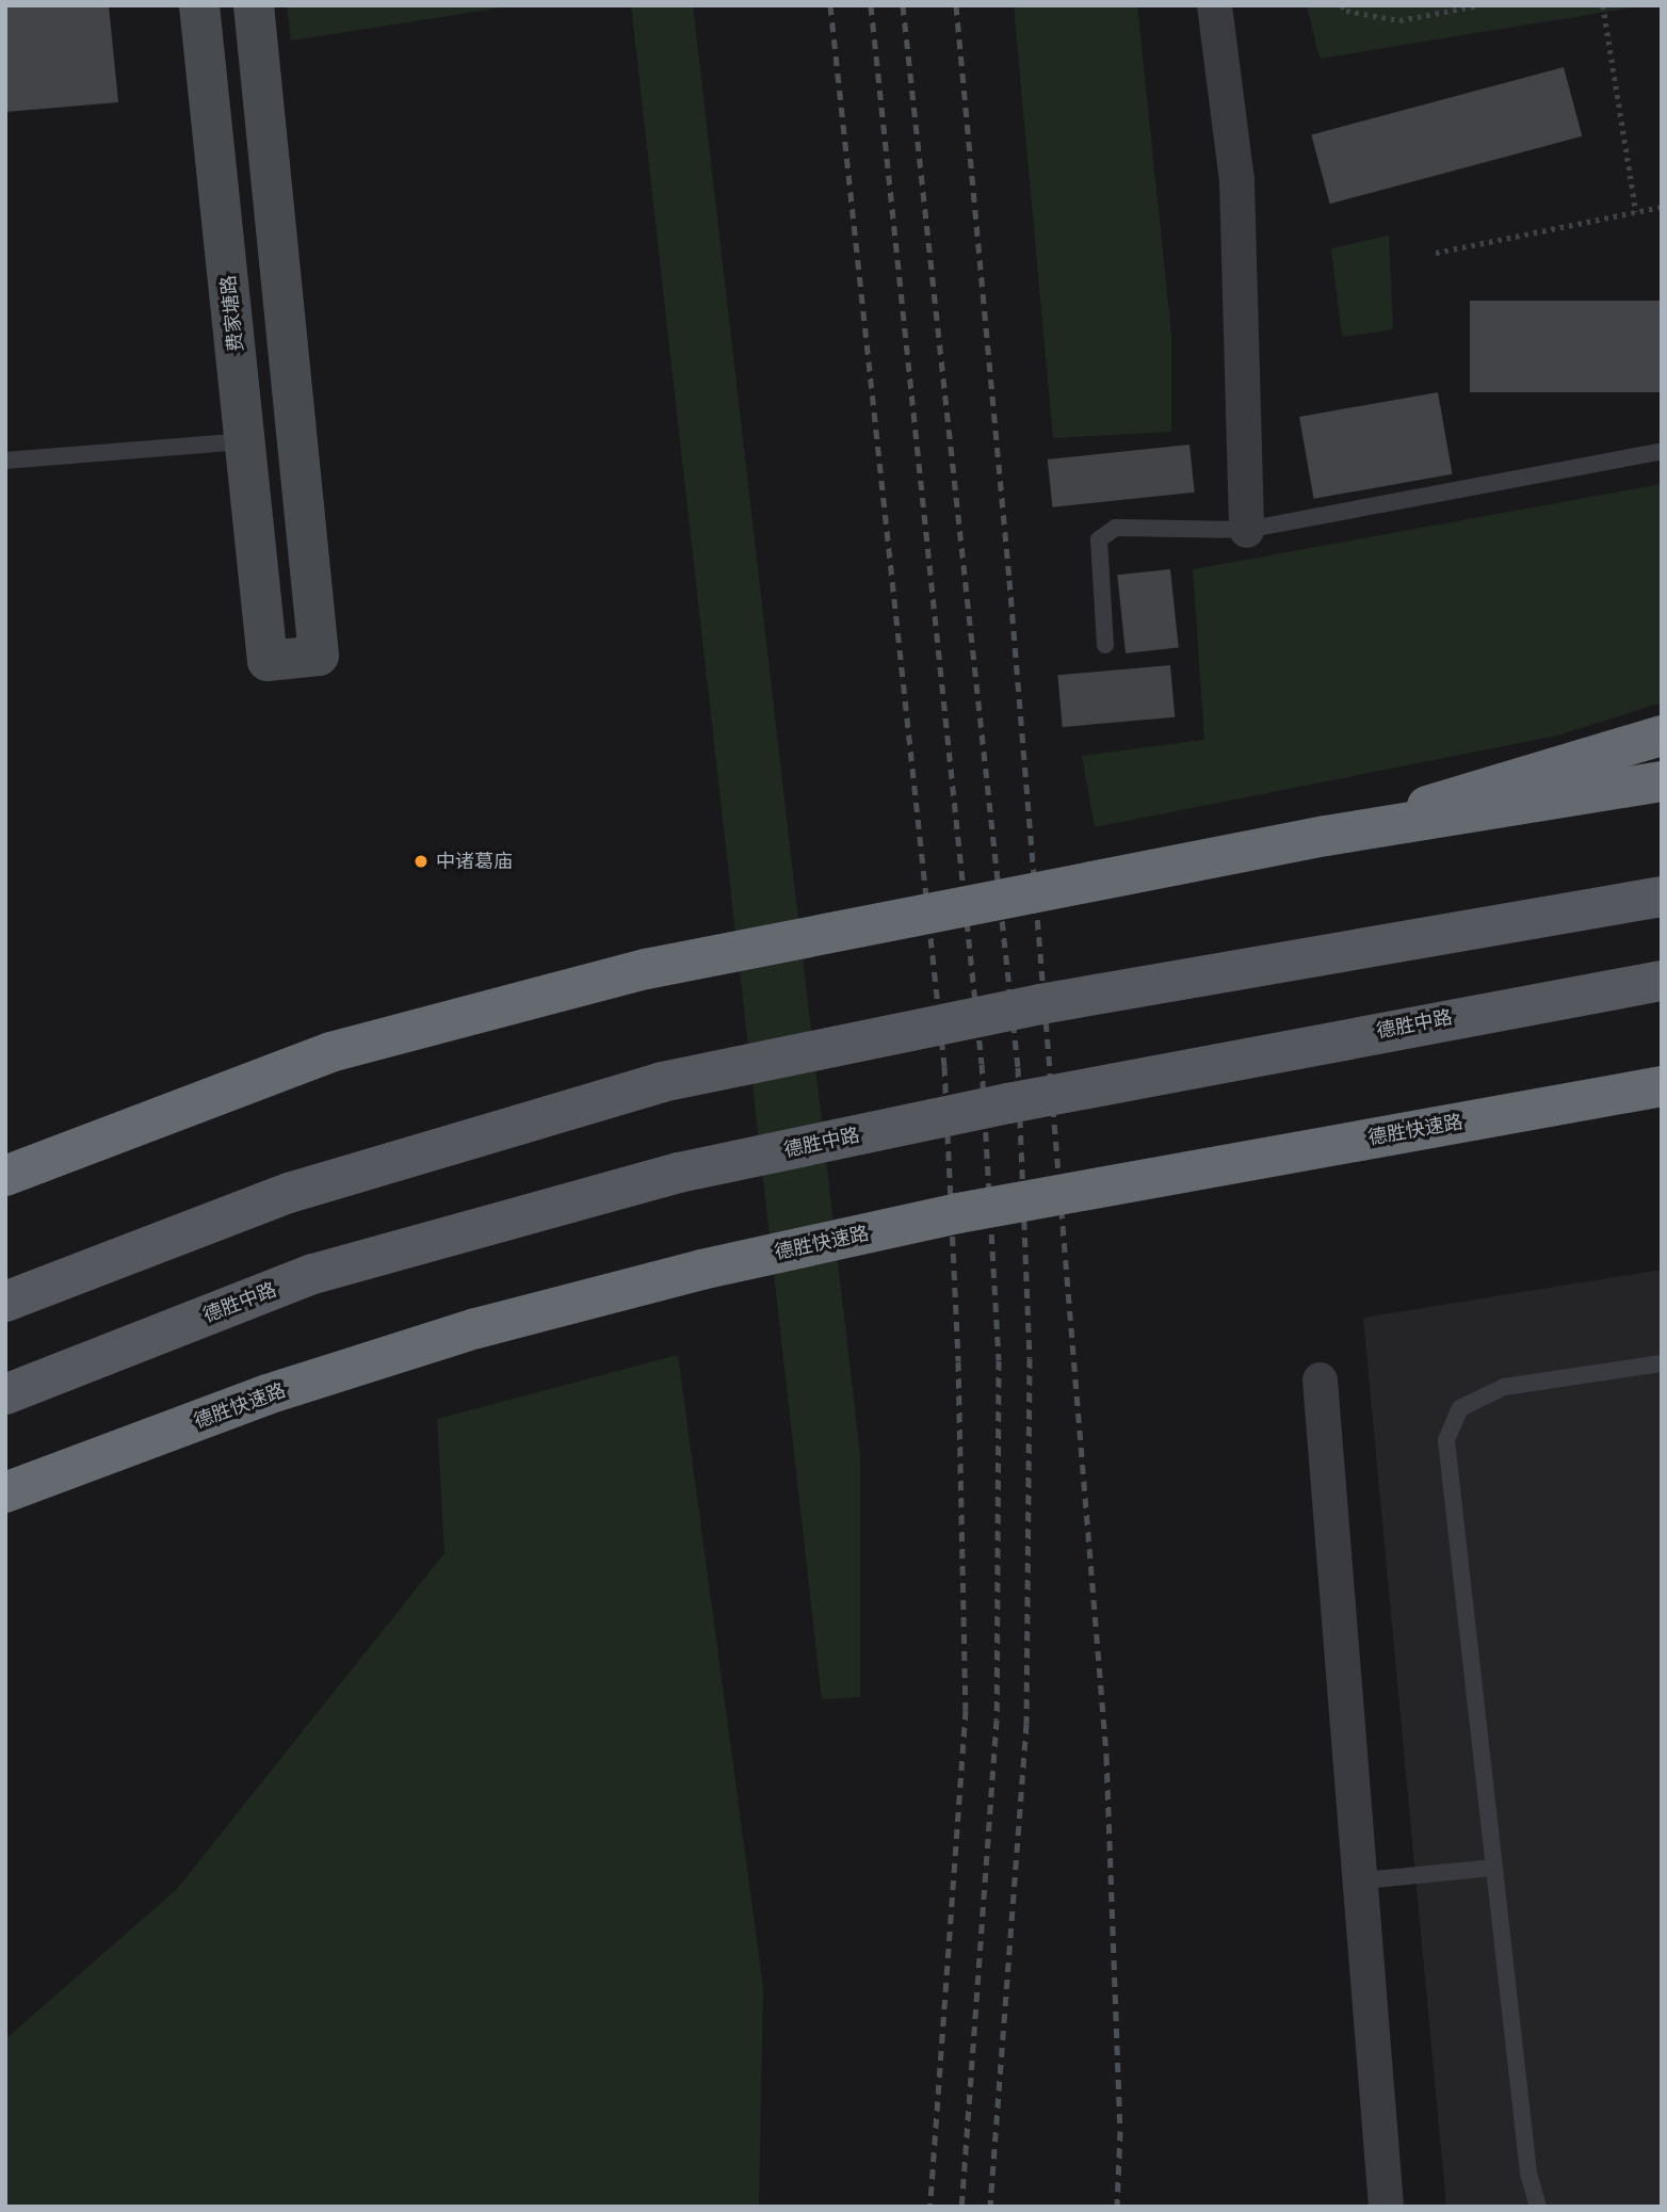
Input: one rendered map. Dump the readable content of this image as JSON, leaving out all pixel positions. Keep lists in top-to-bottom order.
{
  "streets": {
    "highway": ["德胜快速路"],
    "main road": ["德胜中路"],
    "street": ["费家塘路"]
  },
  "places": ["中诸葛庙"]
}
